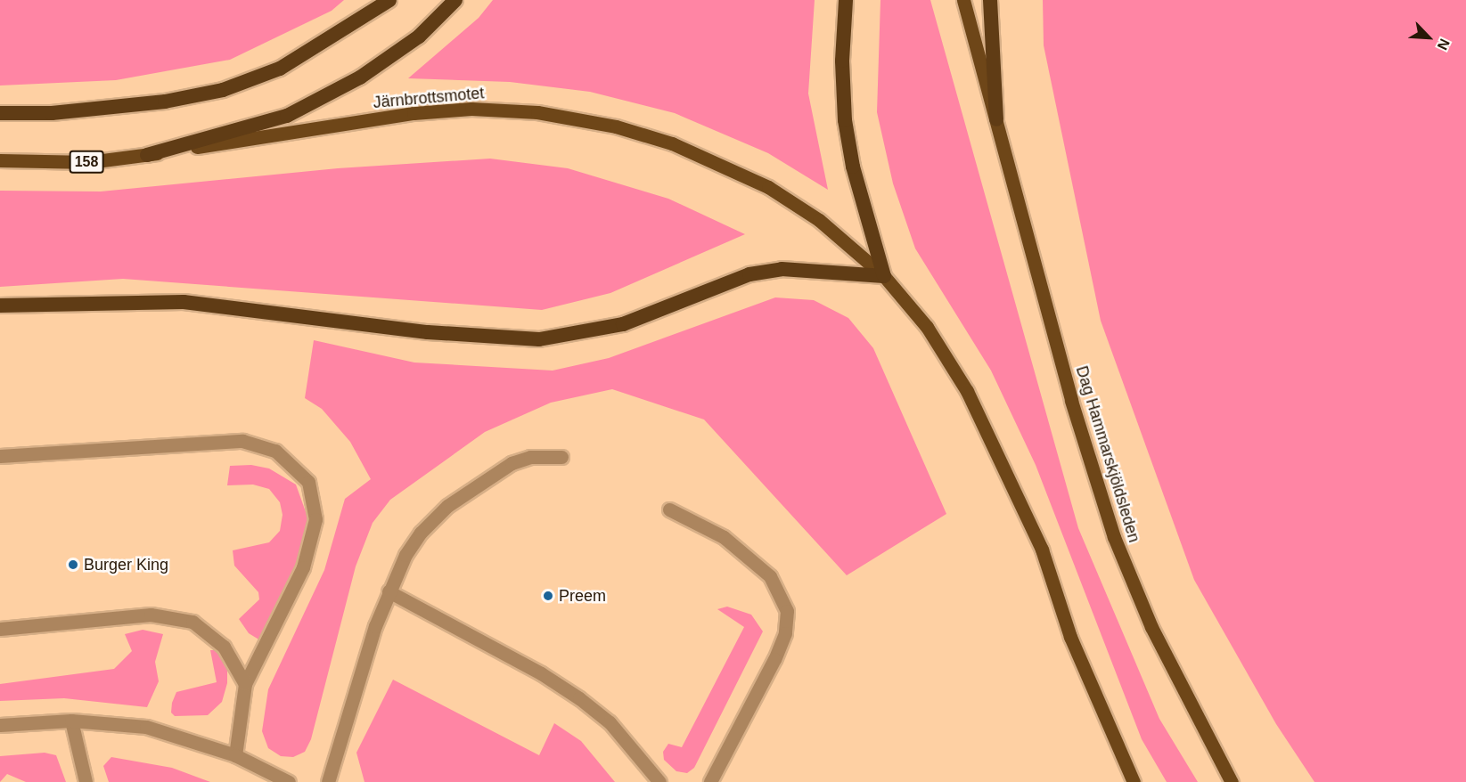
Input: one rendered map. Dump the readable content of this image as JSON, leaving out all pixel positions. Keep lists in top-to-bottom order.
{
  "streets": {
    "main road": ["Järnbrottsmotet", "158", "Dag Hammarskjöldsleden"]
  },
  "places": ["Burger King", "Preem"],
  "north": "bottom right"
}
